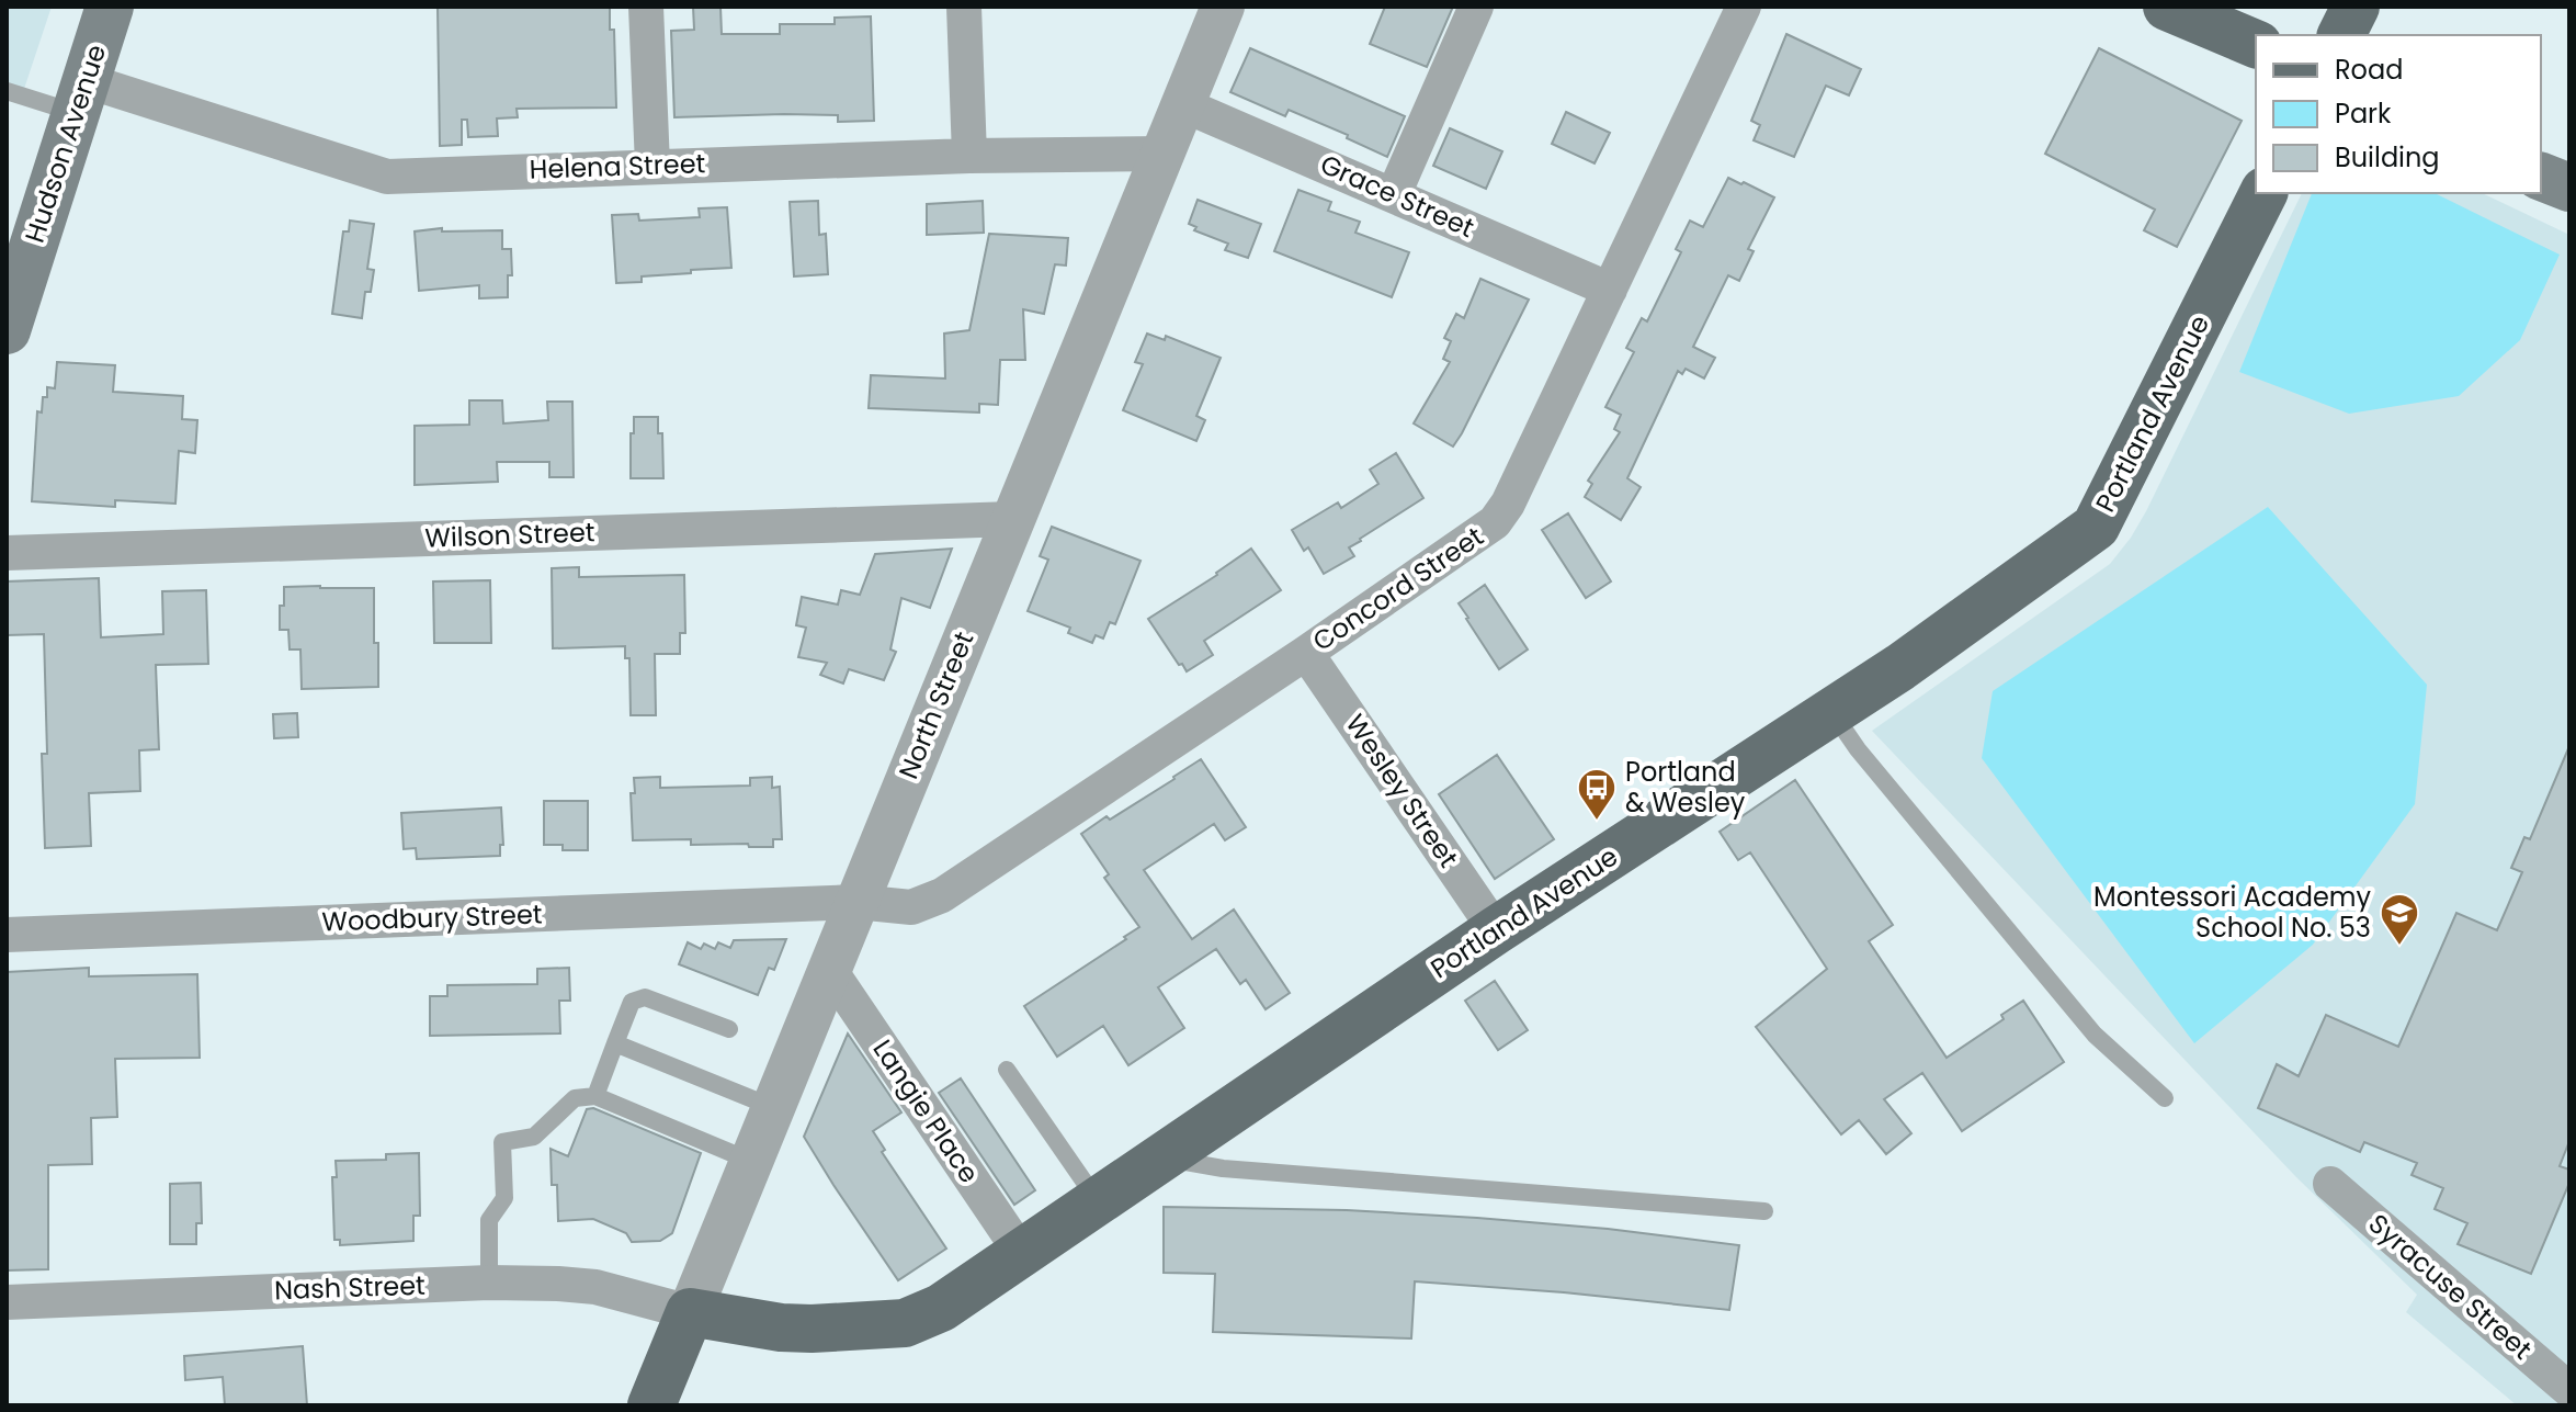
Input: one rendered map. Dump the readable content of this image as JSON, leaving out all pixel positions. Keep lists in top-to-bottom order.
{
  "streets": {
    "main road": ["Hudson Avenue", "Portland Avenue", "North Street"],
    "street": [
      "Helena Street",
      "Grace Street",
      "Wilson Street",
      "Concord Street",
      "Wesley Street",
      "Woodbury Street",
      "Langie Place",
      "Syracuse Street",
      "Nash Street"
    ]
  },
  "crossings": [
    ["Hudson Avenue", "Helena Street"],
    ["Helena Street", "North Street"],
    ["Grace Street", "Concord Street"],
    ["Grace Street", "North Street"],
    ["Portland Avenue", "North Street"],
    ["Portland Avenue", "Wesley Street"],
    ["Portland Avenue", "Langie Place"],
    ["Portland Avenue", "Nash Street"],
    ["Wilson Street", "North Street"],
    ["Concord Street", "North Street"],
    ["Concord Street", "Wesley Street"],
    ["Concord Street", "Woodbury Street"],
    ["North Street", "Woodbury Street"],
    ["North Street", "Langie Place"],
    ["North Street", "Nash Street"]
  ],
  "places": {
    "bus stop": ["Portland & Wesley"],
    "school or university": ["Montessori Academy School No. 53"]
  },
  "legend": ["Road", "Park", "Building"]
}
